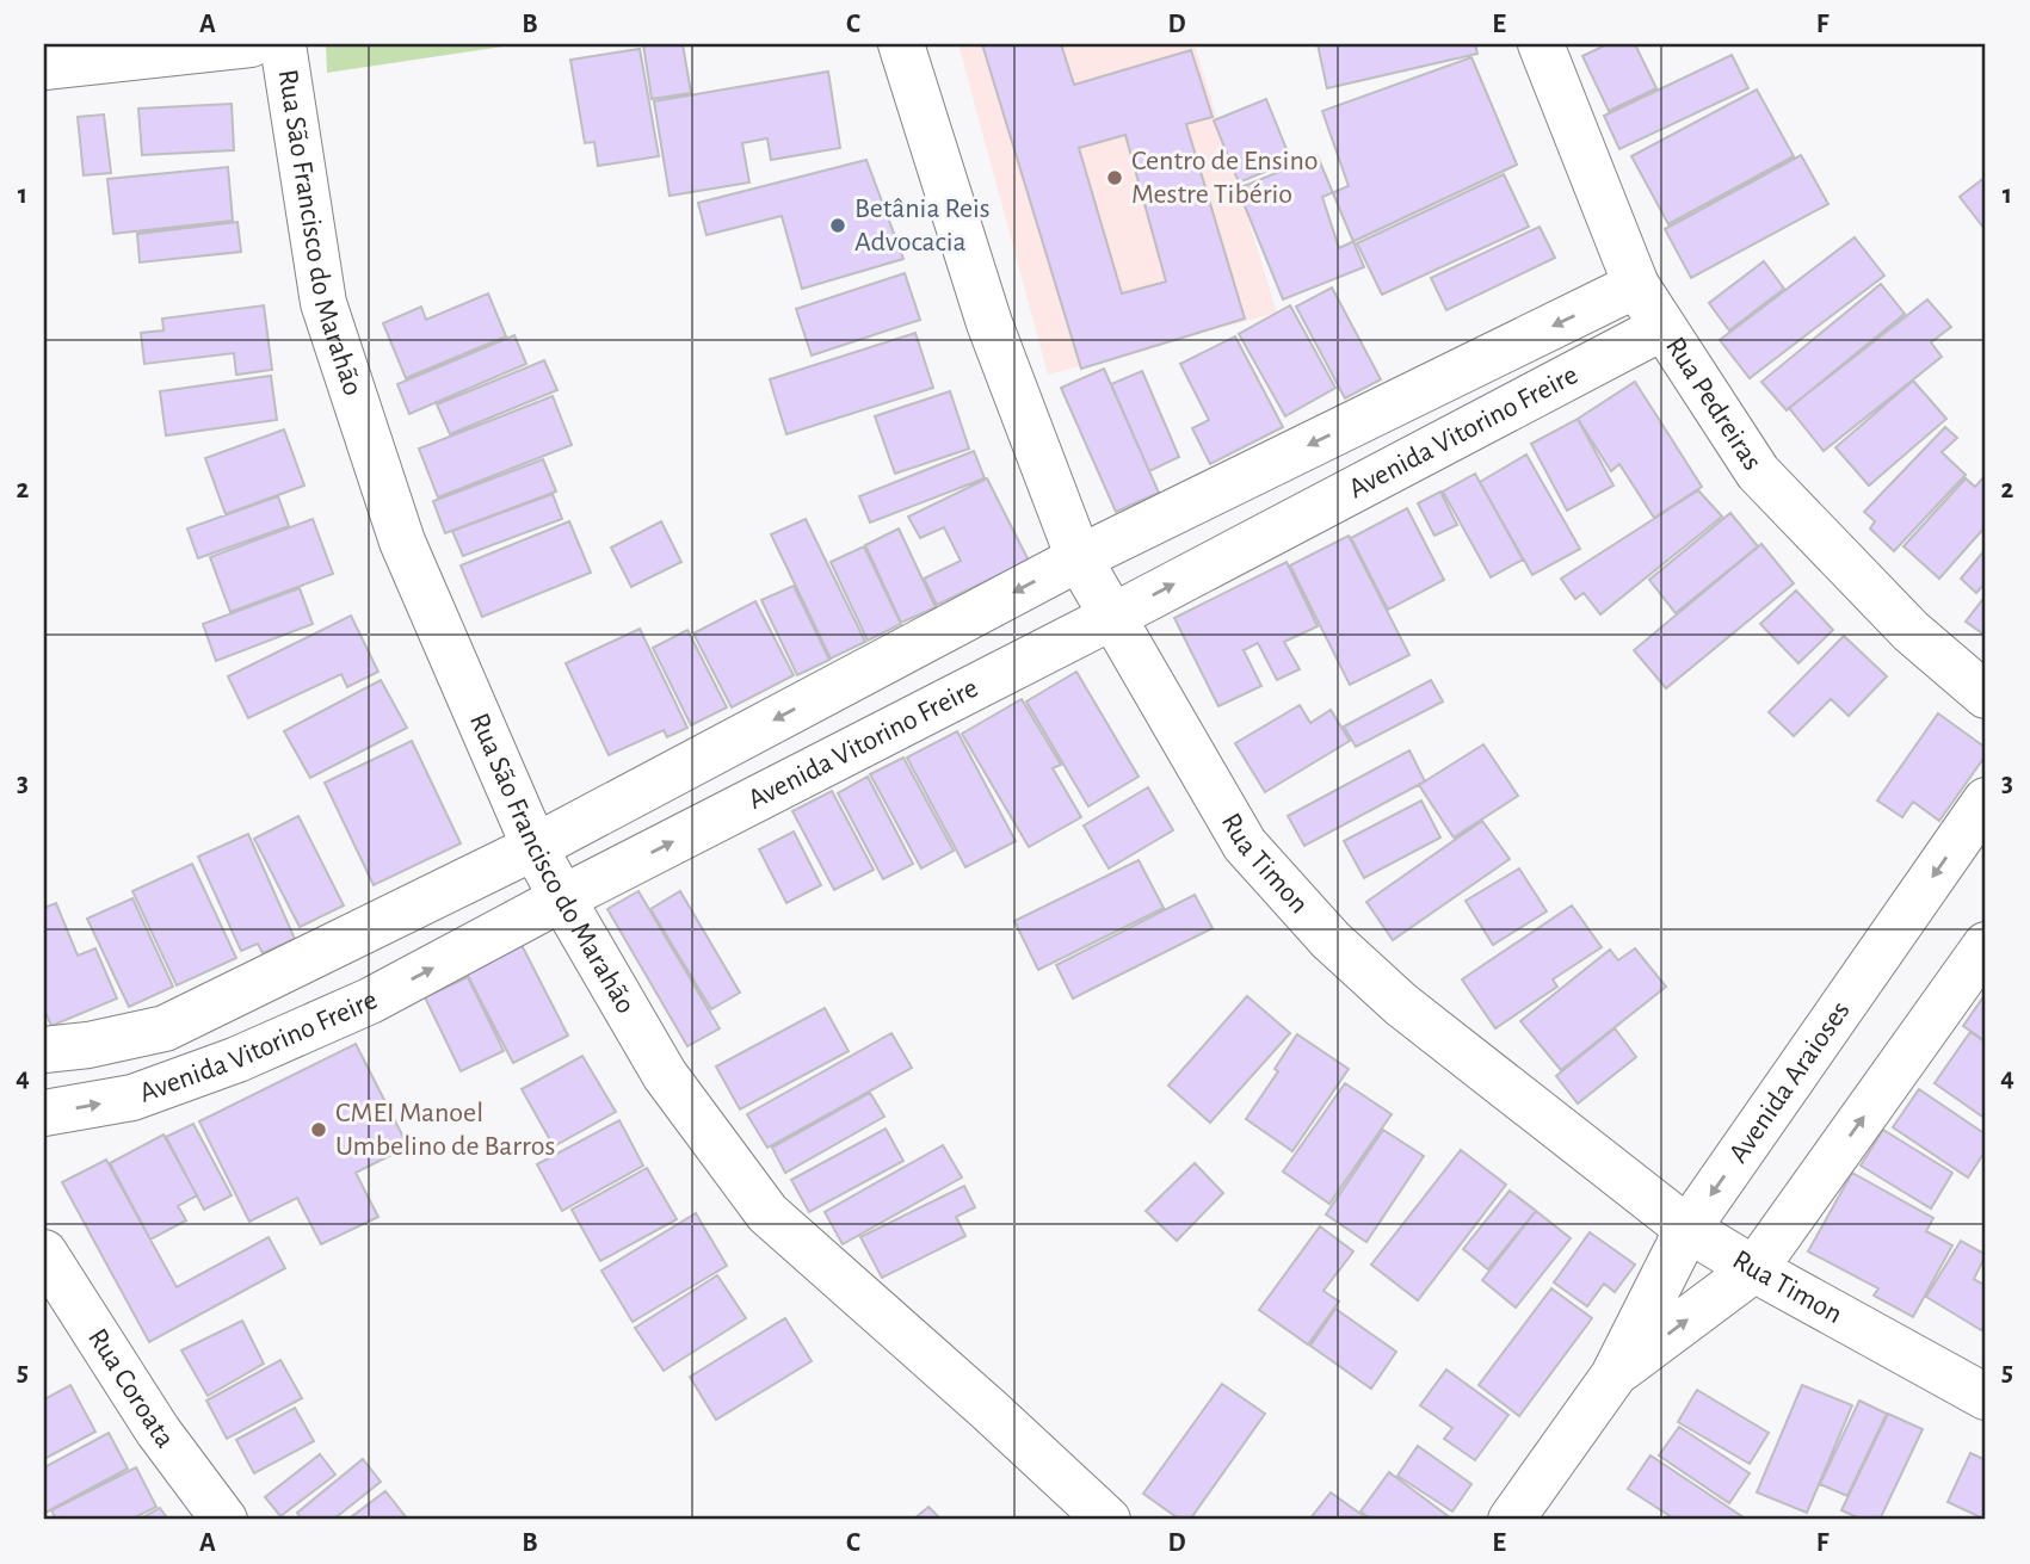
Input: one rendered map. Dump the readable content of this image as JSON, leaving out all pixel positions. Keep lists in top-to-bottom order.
{
  "streets": {
    "street": [
      "Rua São Francisco do Marahão",
      "Rua Pedreiras",
      "Avenida Vitorino Freire",
      "Rua Timon",
      "Avenida Araioses",
      "Rua Coroata"
    ]
  },
  "crossings": [
    ["Rua São Francisco do Marahão", "Avenida Vitorino Freire"],
    ["Rua Pedreiras", "Avenida Vitorino Freire"],
    ["Avenida Vitorino Freire", "Rua Timon"],
    ["Rua Timon", "Avenida Araioses"]
  ],
  "places": ["Centro de Ensino Mestre Tibério", "Betânia Reis Advocacia", "CMEI Manoel Umbelino de Barros"],
  "grid": {
    "columns": [
      "A",
      "B",
      "C",
      "D",
      "E",
      "F"
    ],
    "rows": [
      "1",
      "2",
      "3",
      "4",
      "5"
    ]
  }
}
